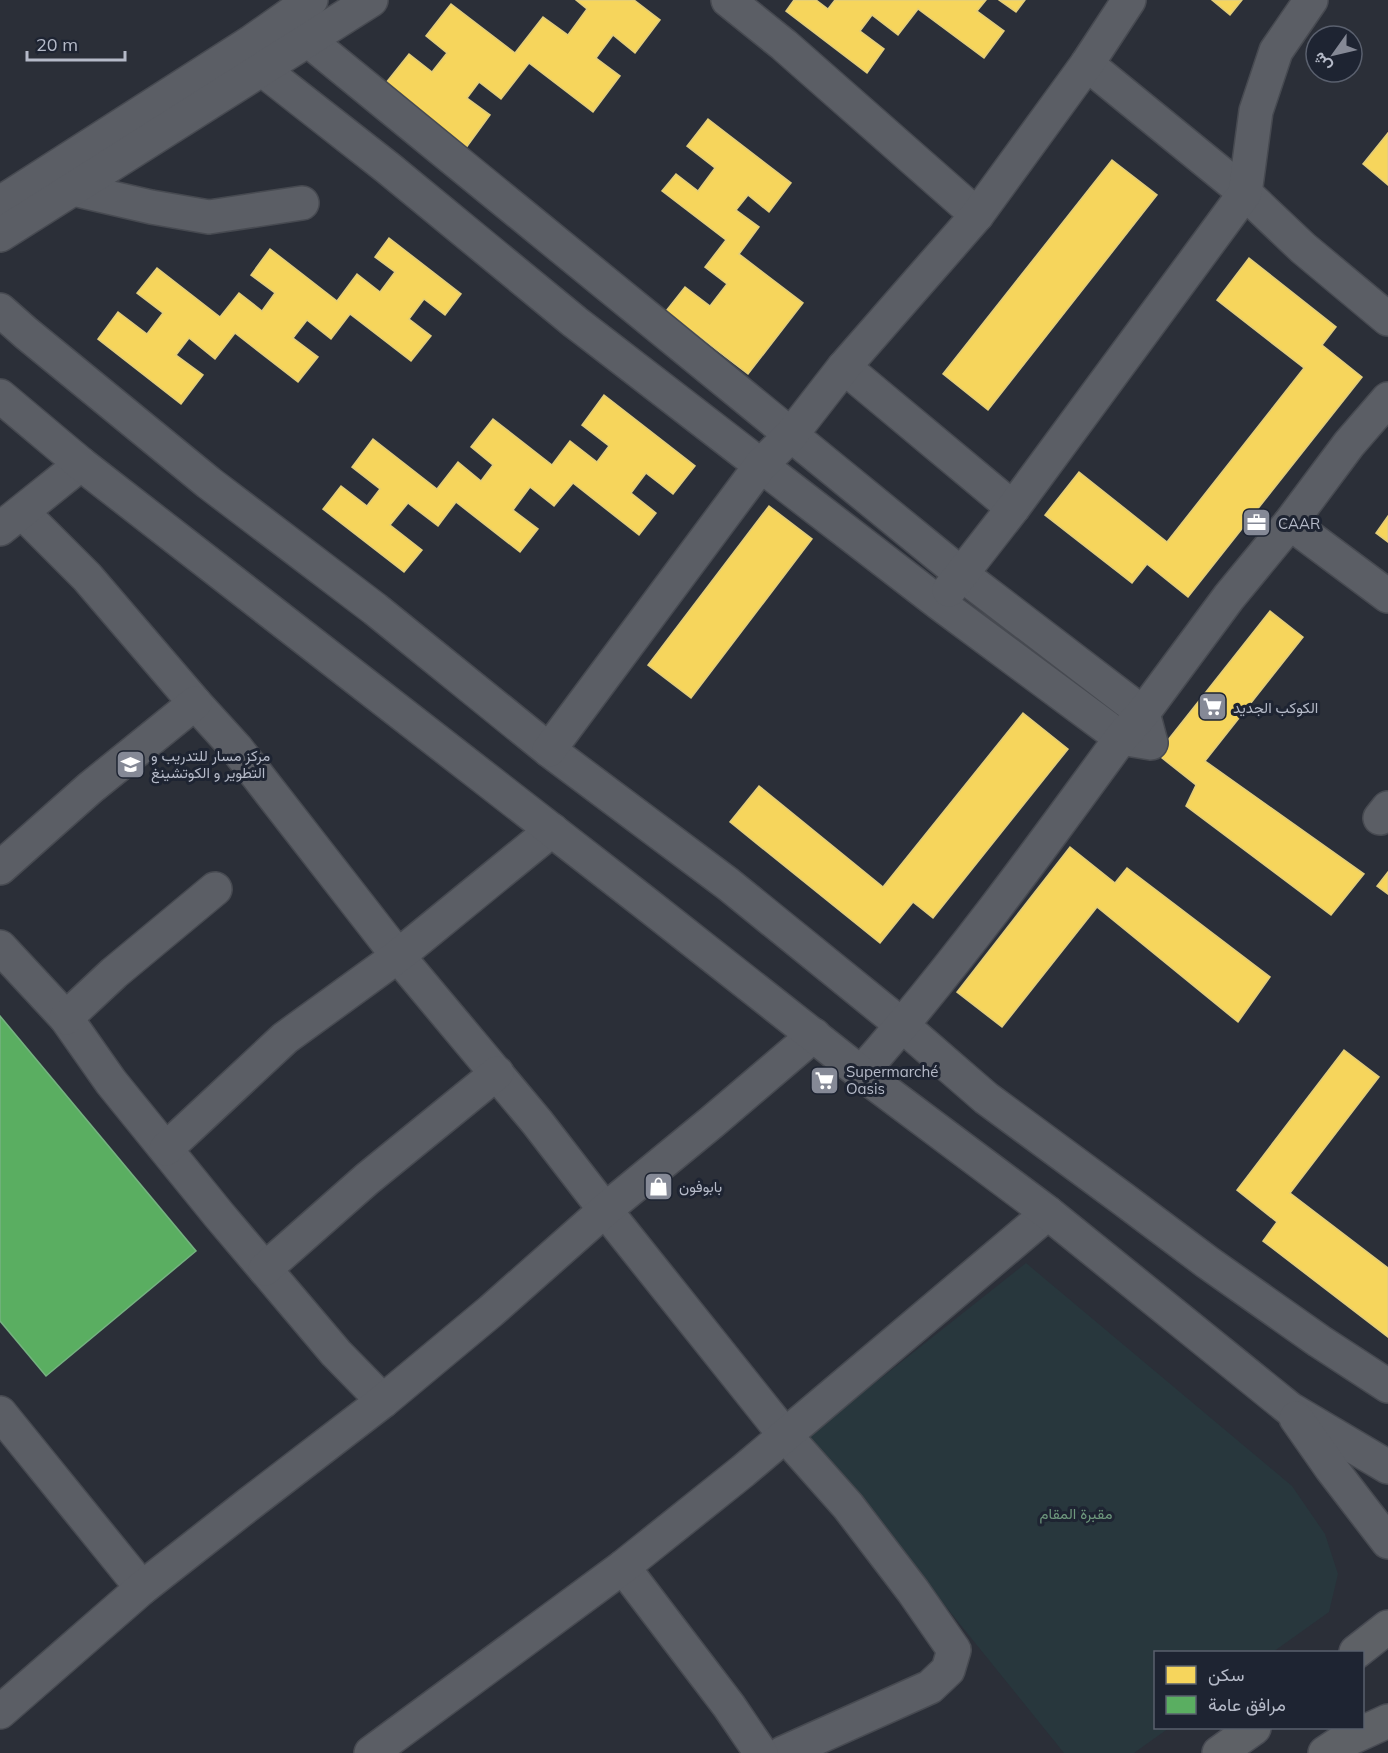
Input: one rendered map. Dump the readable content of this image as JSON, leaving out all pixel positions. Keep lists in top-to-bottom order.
{
  "parks": ["مقبرة المقام"],
  "places": {
    "office": ["CAAR"],
    "supermarket": ["الكوكب الجديد", "Supermarché Oasis"],
    "school or university": ["مركز مسار للتدريب و التطوير و الكوتشينغ"],
    "shop": ["بابوفون"]
  },
  "legend": ["سكن", "مرافق عامة"],
  "scale_bar": "20 m",
  "north": "bottom left"
}
